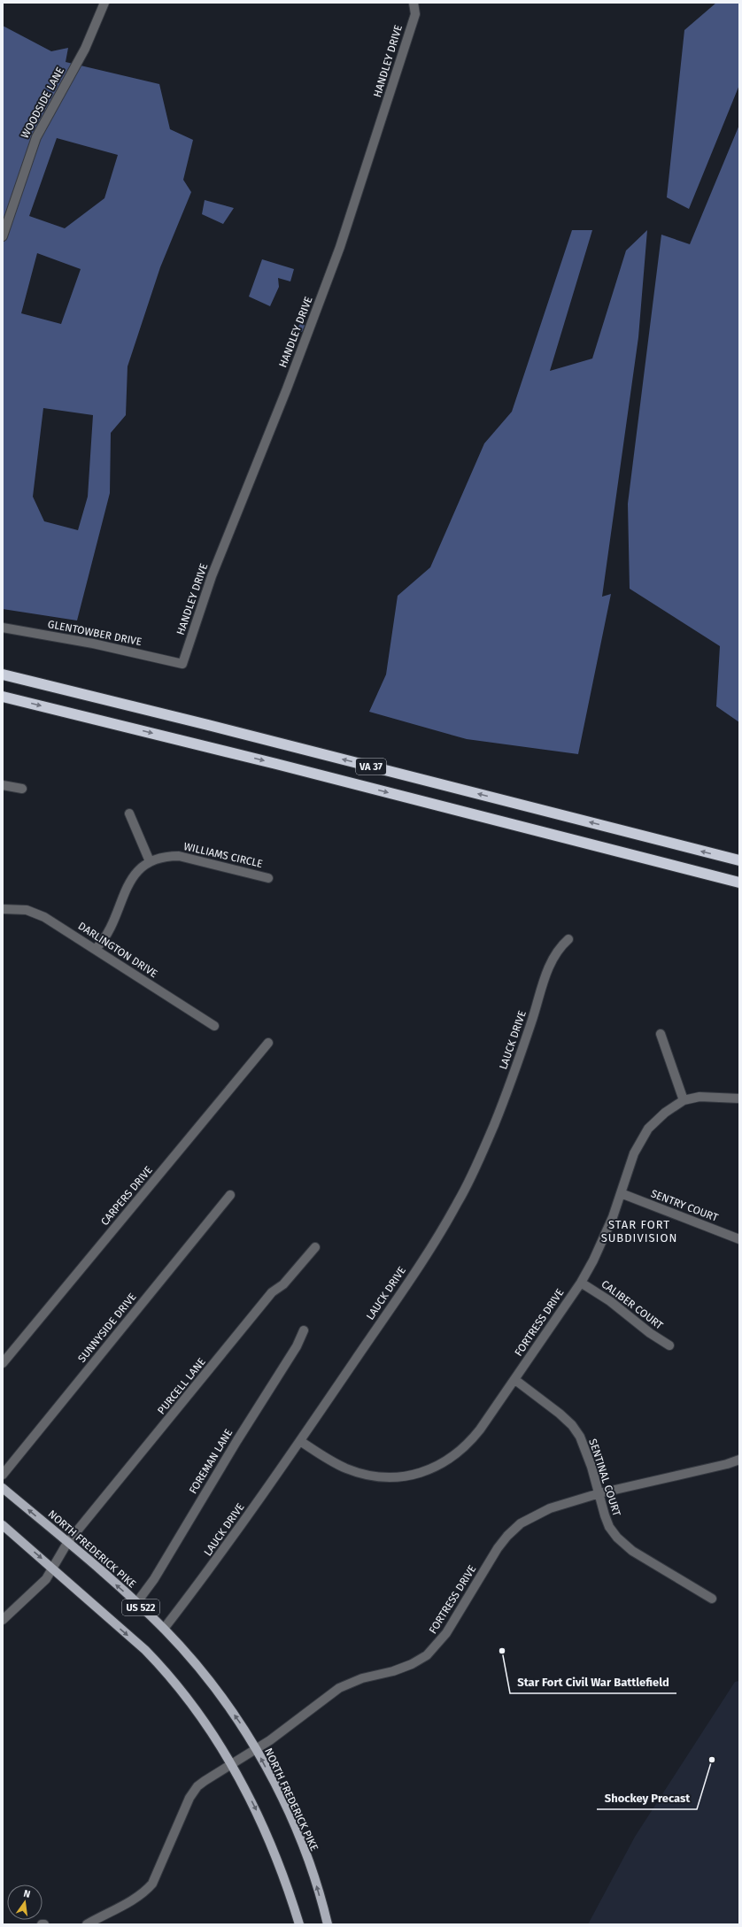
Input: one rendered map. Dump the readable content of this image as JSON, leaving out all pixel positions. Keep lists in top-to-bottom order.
{
  "streets": {
    "highway": ["VA 37"],
    "main road": ["NORTH FREDERICK PIKE", "US 522"],
    "street": [
      "HANDLEY DRIVE",
      "WOODSIDE LANE",
      "GLENTOWBER DRIVE",
      "WILLIAMS CIRCLE",
      "DARLINGTON DRIVE",
      "LAUCK DRIVE",
      "CARPERS DRIVE",
      "SENTRY COURT",
      "CALIBER COURT",
      "FORTRESS DRIVE",
      "SUNNYSIDE DRIVE",
      "PURCELL LANE",
      "FOREMAN LANE",
      "SENTINAL COURT"
    ]
  },
  "crossings": [
    ["HANDLEY DRIVE", "GLENTOWBER DRIVE"],
    ["WILLIAMS CIRCLE", "DARLINGTON DRIVE"],
    ["LAUCK DRIVE", "FORTRESS DRIVE"],
    ["LAUCK DRIVE", "NORTH FREDERICK PIKE"],
    ["SENTRY COURT", "FORTRESS DRIVE"],
    ["CALIBER COURT", "FORTRESS DRIVE"],
    ["FORTRESS DRIVE", "SENTINAL COURT"],
    ["FORTRESS DRIVE", "NORTH FREDERICK PIKE"],
    ["FORTRESS DRIVE", "US 522"],
    ["PURCELL LANE", "NORTH FREDERICK PIKE"],
    ["PURCELL LANE", "US 522"],
    ["FOREMAN LANE", "NORTH FREDERICK PIKE"]
  ],
  "districts": ["STAR FORT SUBDIVISION"],
  "places": ["Star Fort Civil War Battlefield", "Shockey Precast"],
  "north": "top"
}
